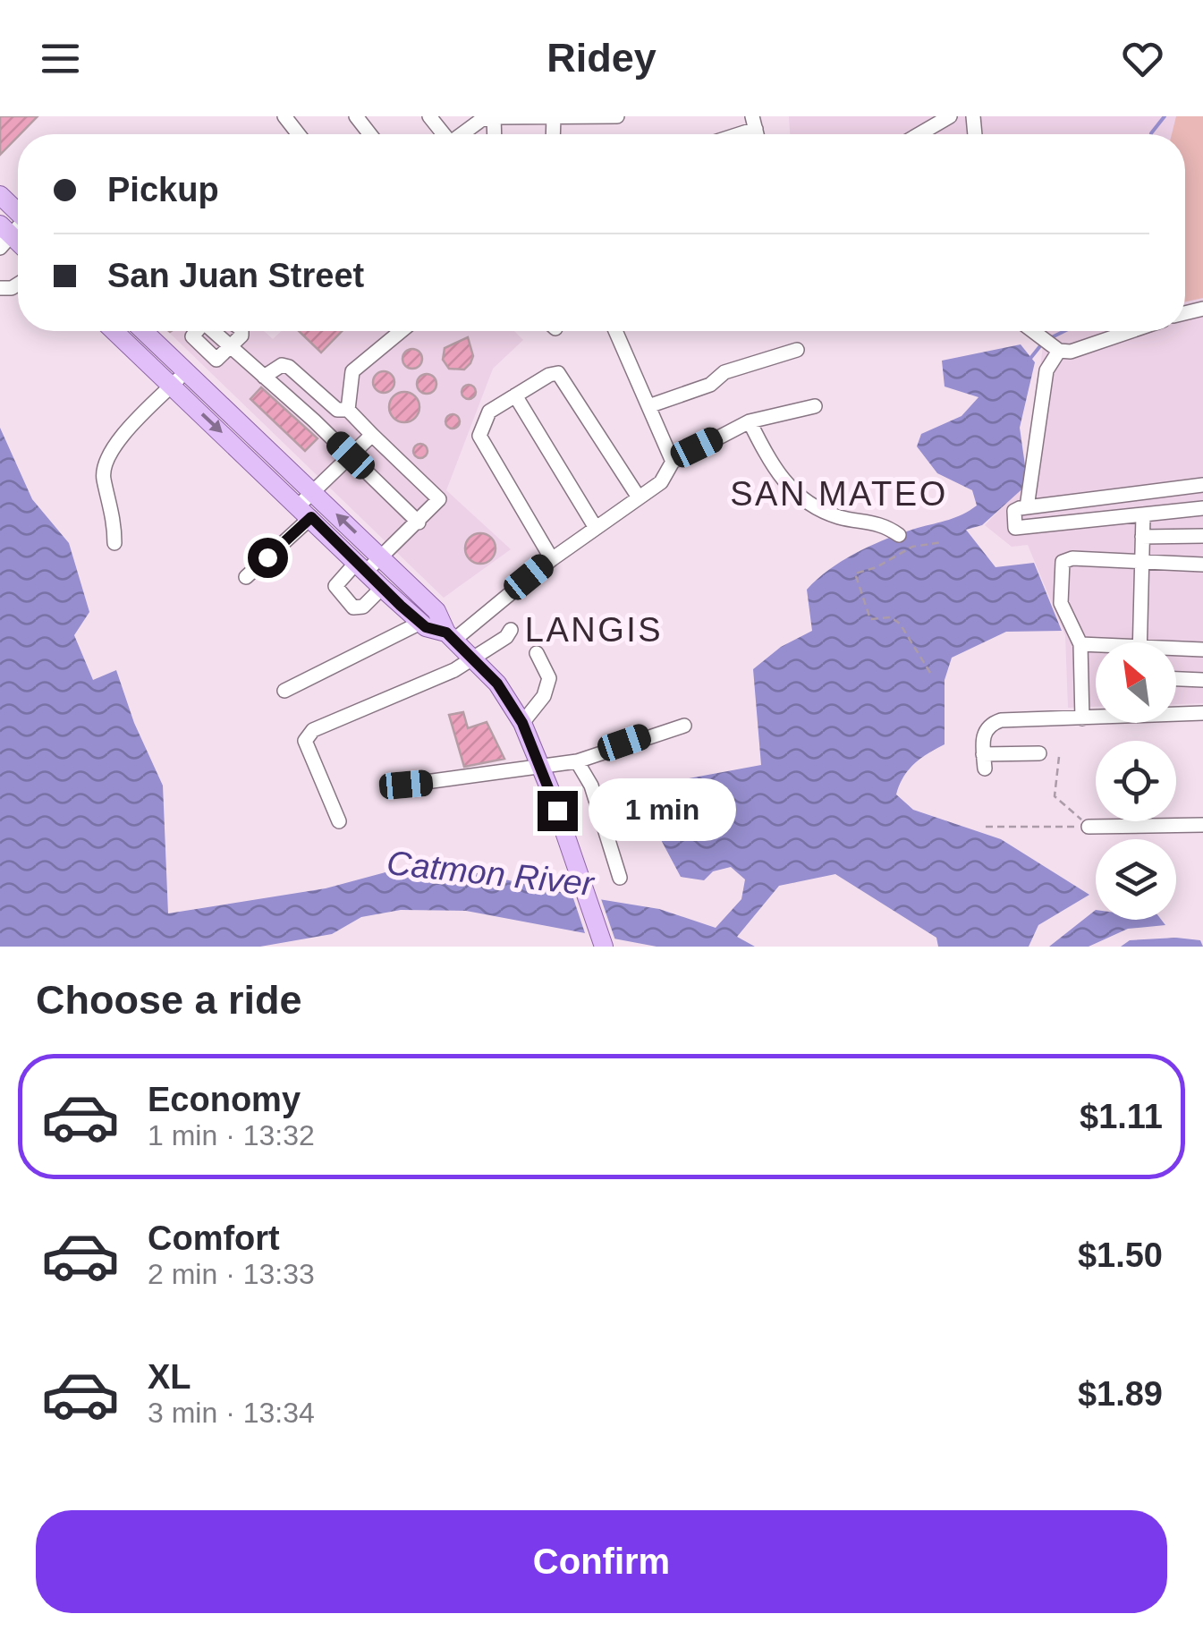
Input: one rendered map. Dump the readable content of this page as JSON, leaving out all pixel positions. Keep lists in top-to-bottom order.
{
  "districts": ["SAN MATEO", "LANGIS"],
  "water": ["Catmon River"],
  "north": "top left",
  "page": {
    "header": "Ridey",
    "banner": ["Pickup", "San Juan Street"],
    "bubble": "1 min",
    "heading": "Choose a ride",
    "list": [
      {
        "name": "Economy",
        "note": "1 min · 13:32",
        "value": "$1.11"
      },
      {
        "name": "Comfort",
        "note": "2 min · 13:33",
        "value": "$1.50"
      },
      {
        "name": "XL",
        "note": "3 min · 13:34",
        "value": "$1.89"
      }
    ],
    "buttons": "Confirm"
  }
}
